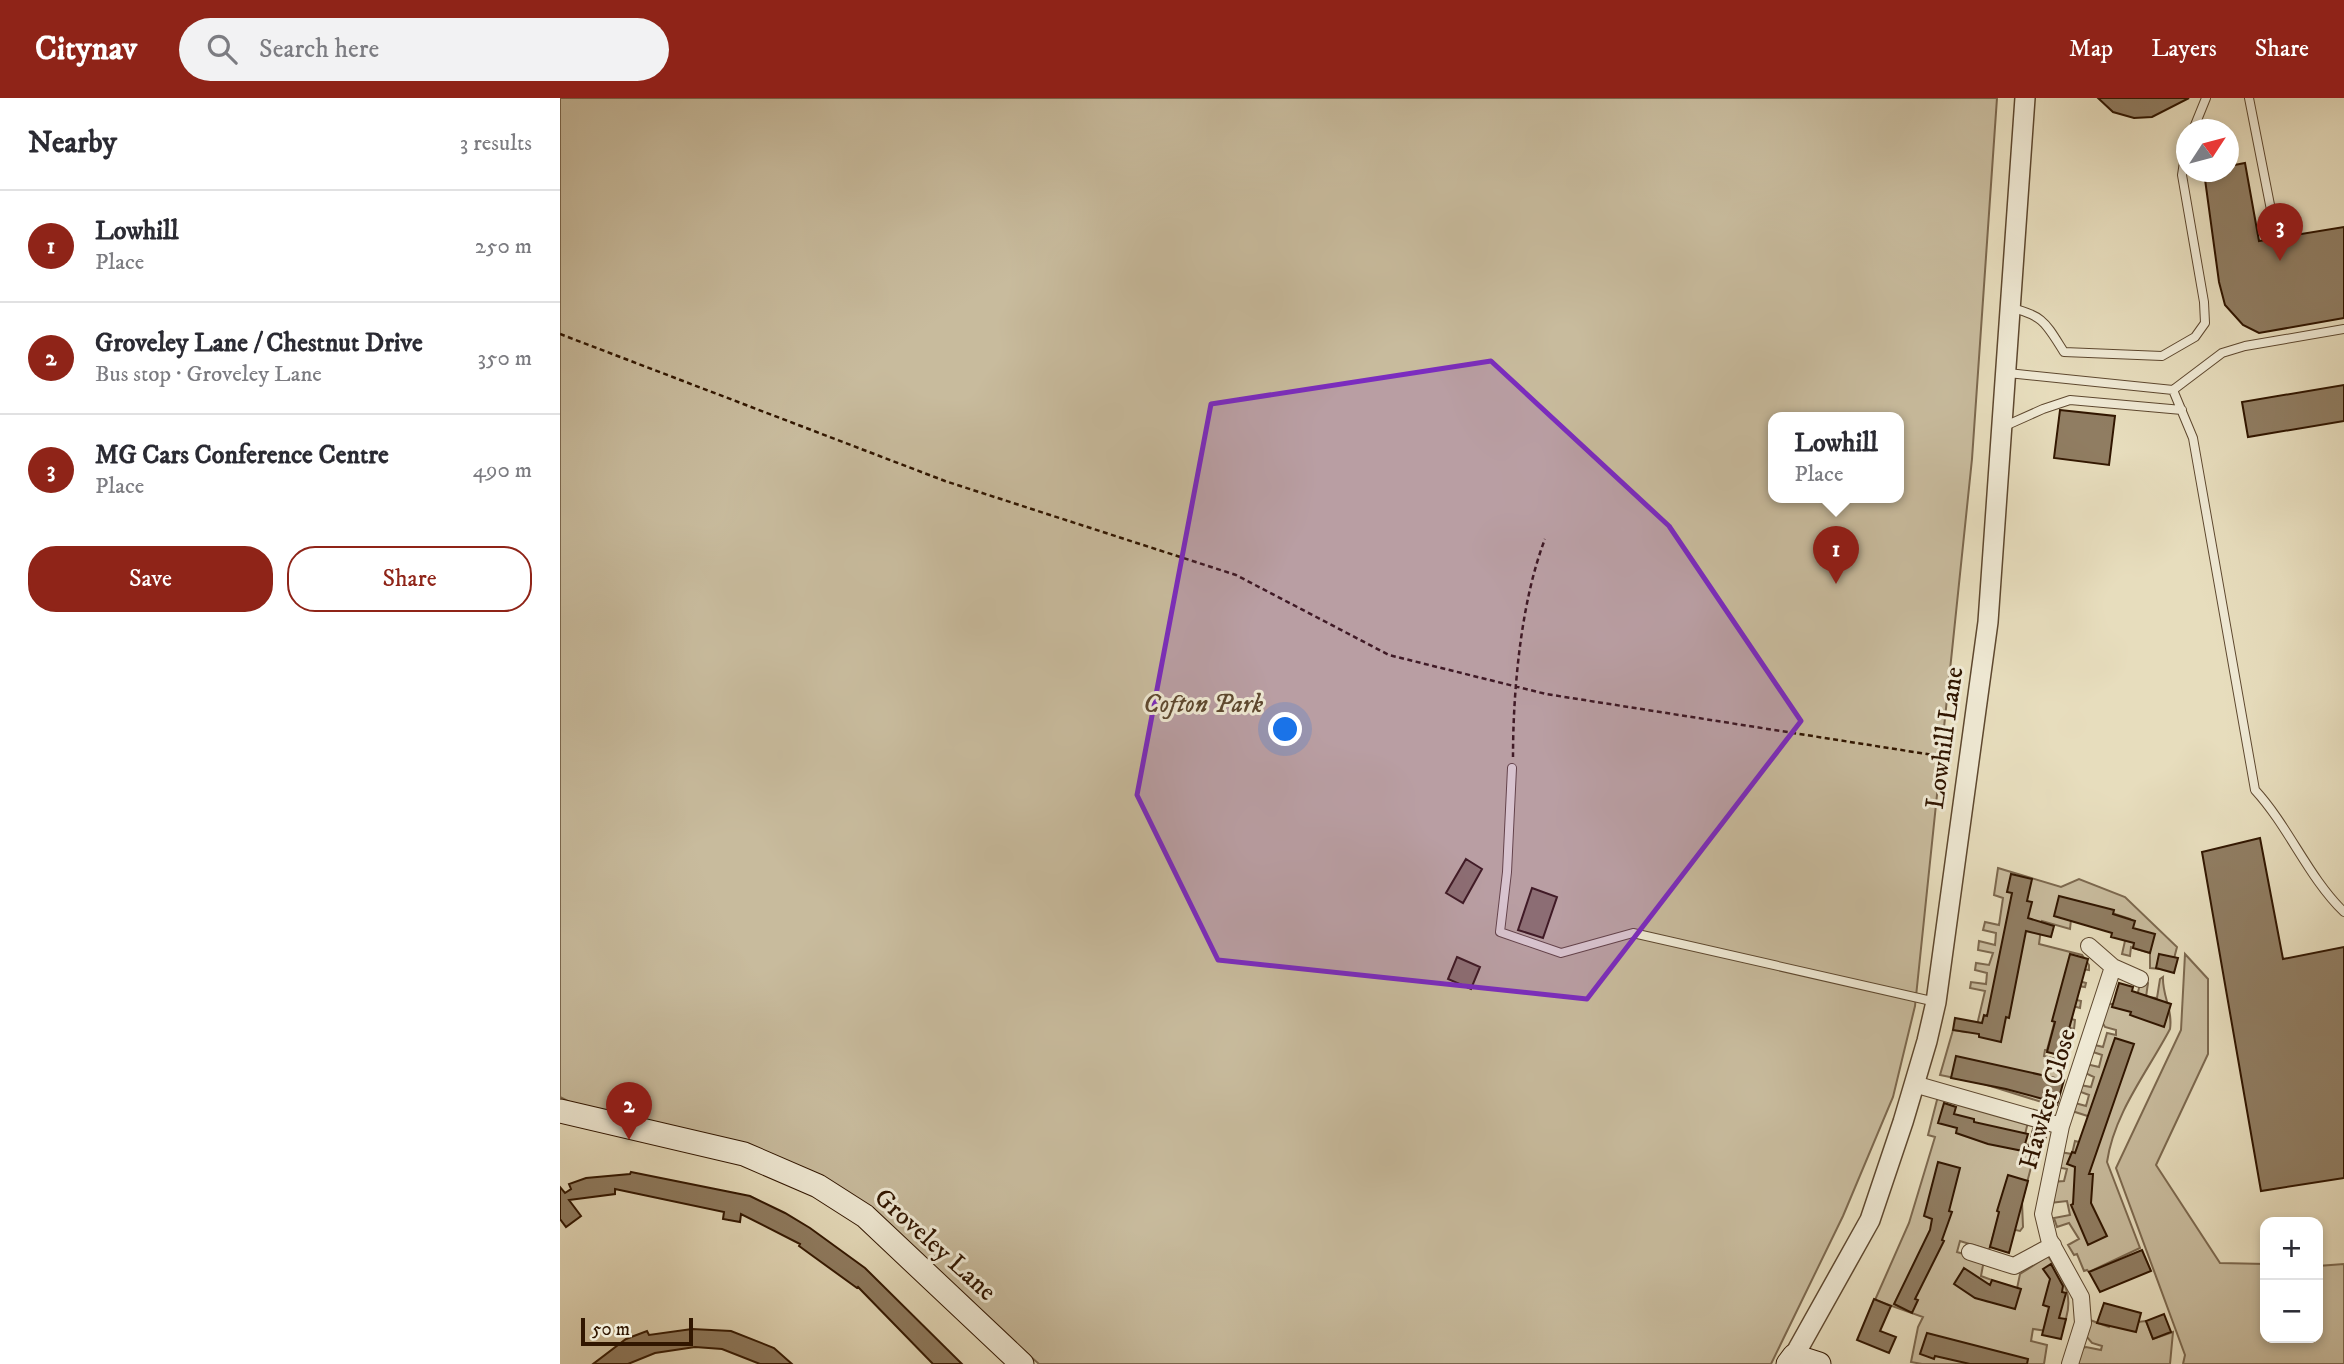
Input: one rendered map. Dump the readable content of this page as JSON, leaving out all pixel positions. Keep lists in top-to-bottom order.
{
  "streets": {
    "main road": ["Groveley Lane"],
    "street": ["Lowhill Lane", "Hawker Close"]
  },
  "parks": ["Cofton Park"],
  "scale_bar": "50 m",
  "north": "top right",
  "page": {
    "header": "Citynav",
    "search": "Search here",
    "nav": ["Map", "Layers", "Share"],
    "heading": ["Nearby", "3 results"],
    "list": [
      {
        "mark": "1",
        "name": "Lowhill",
        "note": "Place",
        "value": "250 m"
      },
      {
        "mark": "2",
        "name": "Groveley Lane / Chestnut Drive",
        "note": "Bus stop · Groveley Lane",
        "value": "350 m"
      },
      {
        "mark": "3",
        "name": "MG Cars Conference Centre",
        "note": "Place",
        "value": "490 m"
      }
    ],
    "pins": ["3", "1", "2"],
    "popup": ["Lowhill", "Place"],
    "buttons": ["Save", "Share"],
    "map_buttons": ["+", "−"],
    "scale": "50 m"
  }
}
